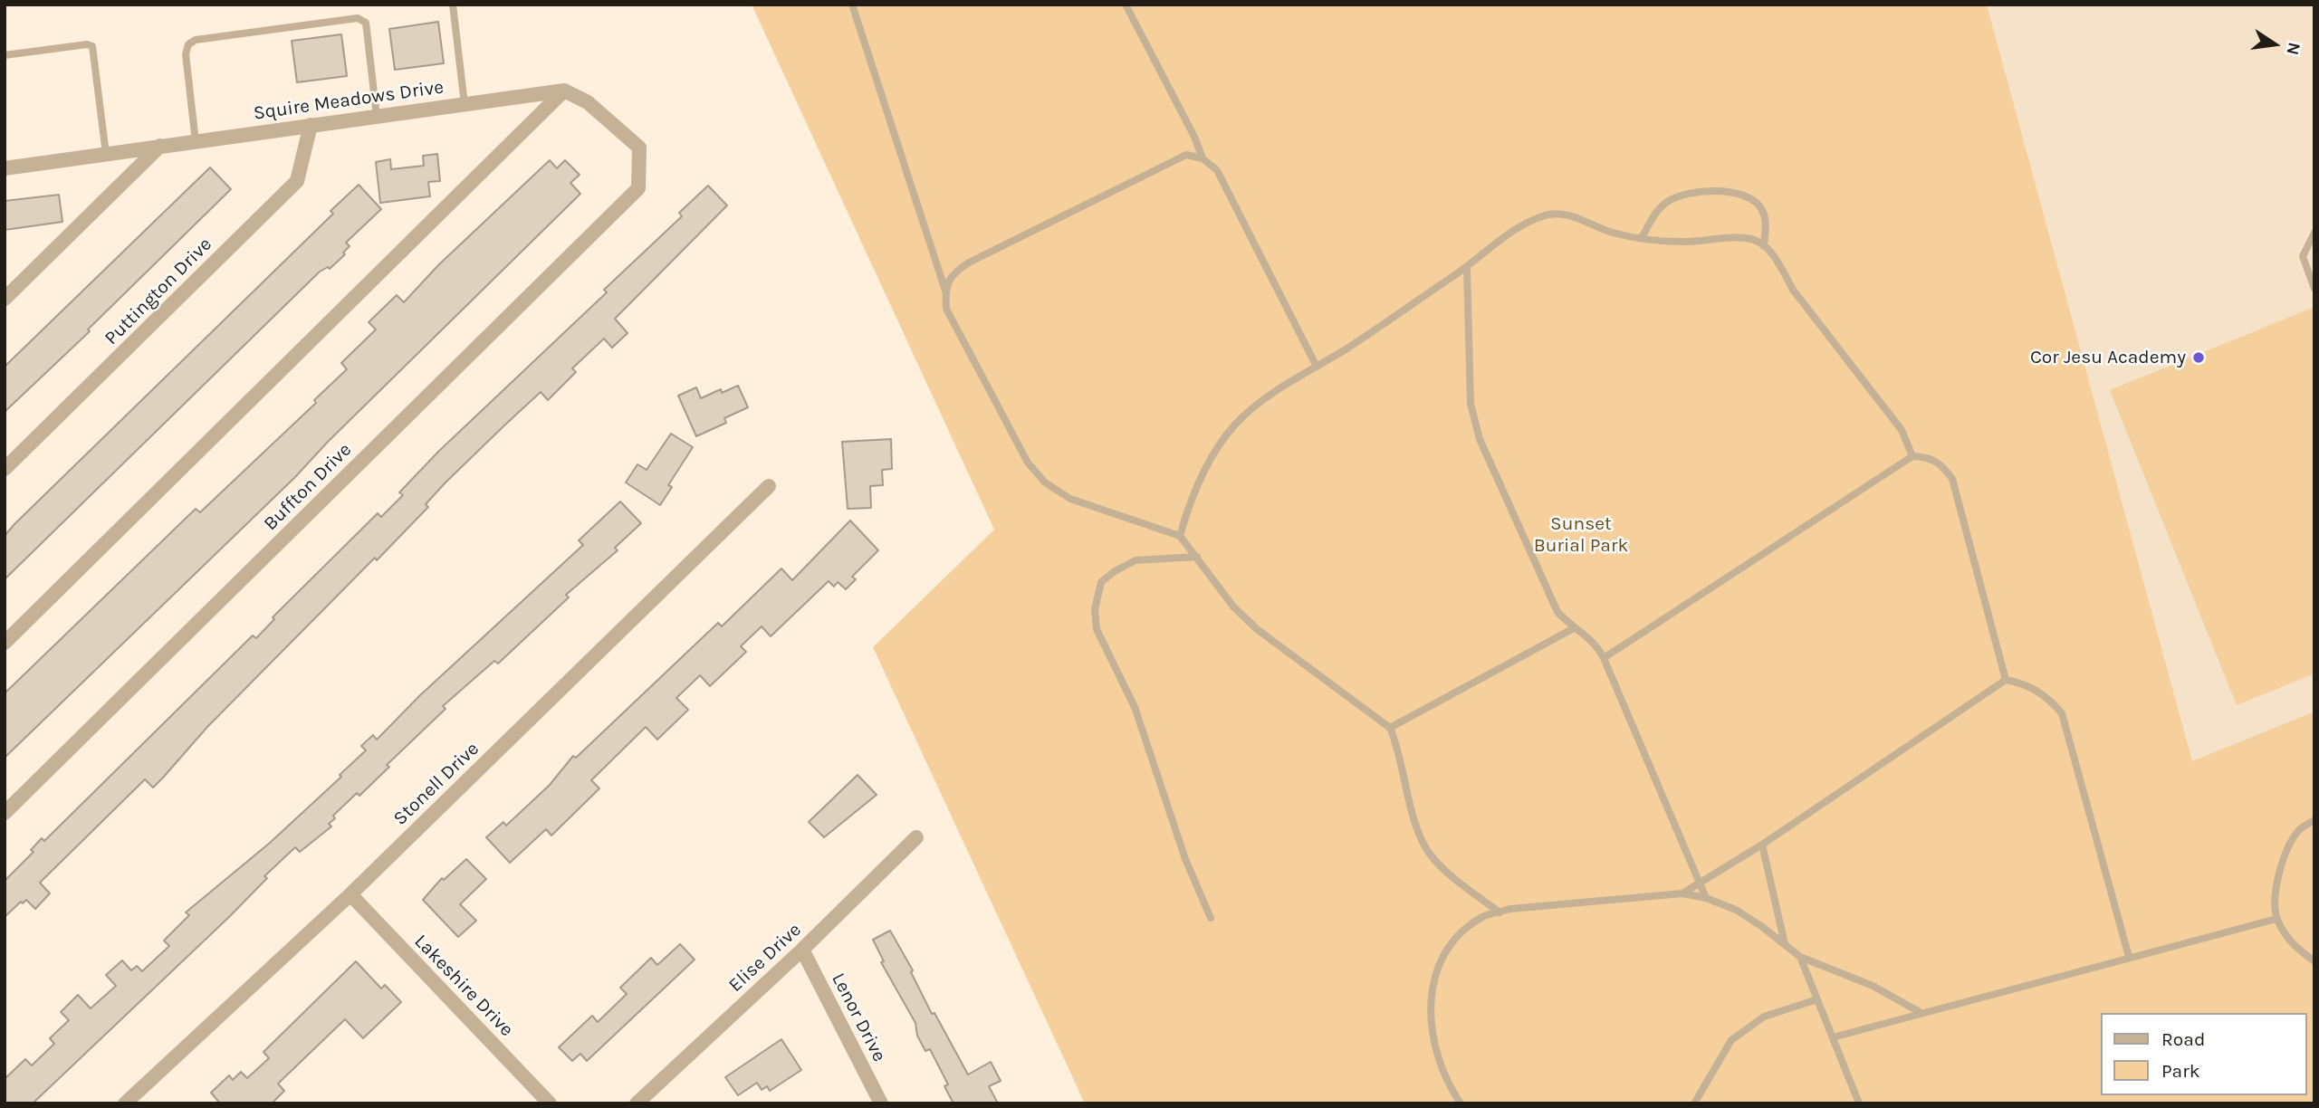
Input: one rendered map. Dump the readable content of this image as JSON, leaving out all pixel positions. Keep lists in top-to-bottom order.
{
  "streets": {
    "street": [
      "Squire Meadows Drive",
      "Puttington Drive",
      "Buffton Drive",
      "Stonell Drive",
      "Elise Drive",
      "Lakeshire Drive",
      "Lenor Drive"
    ]
  },
  "crossings": [
    ["Squire Meadows Drive", "Puttington Drive"],
    ["Squire Meadows Drive", "Buffton Drive"],
    ["Stonell Drive", "Lakeshire Drive"],
    ["Elise Drive", "Lenor Drive"]
  ],
  "parks": ["Sunset Burial Park"],
  "places": ["Cor Jesu Academy"],
  "legend": ["Road", "Park"],
  "north": "right"
}
